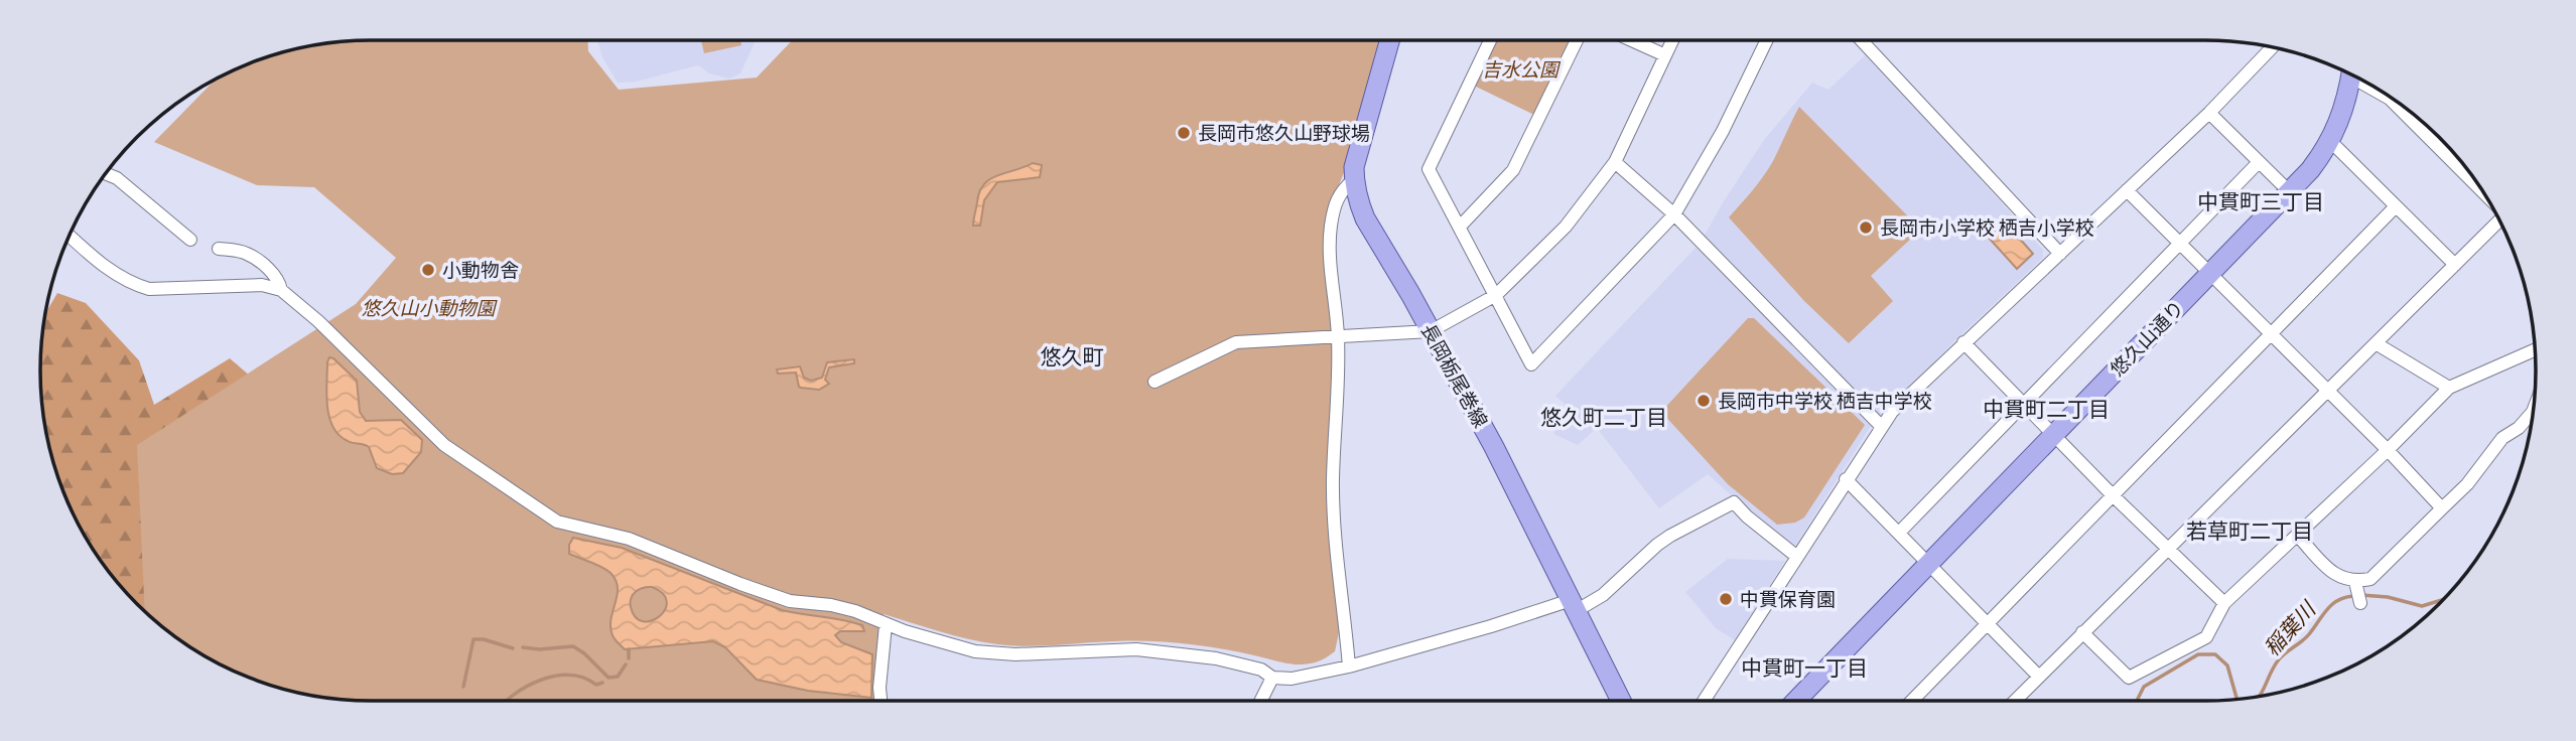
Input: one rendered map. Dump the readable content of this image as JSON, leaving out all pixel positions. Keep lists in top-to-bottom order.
{
  "streets": {
    "main road": ["悠久山通り", "長岡栃尾巻線"]
  },
  "districts": [
    "中貫町三丁目",
    "悠久町",
    "中貫町二丁目",
    "悠久町二丁目",
    "若草町二丁目",
    "中貫町一丁目"
  ],
  "water": ["稲葉川"],
  "parks": ["吉水公園", "悠久山小動物園"],
  "places": [
    "長岡市悠久山野球場",
    "長岡市小学校 栖吉小学校",
    "小動物舎",
    "長岡市中学校 栖吉中学校",
    "中貫保育園"
  ]
}
